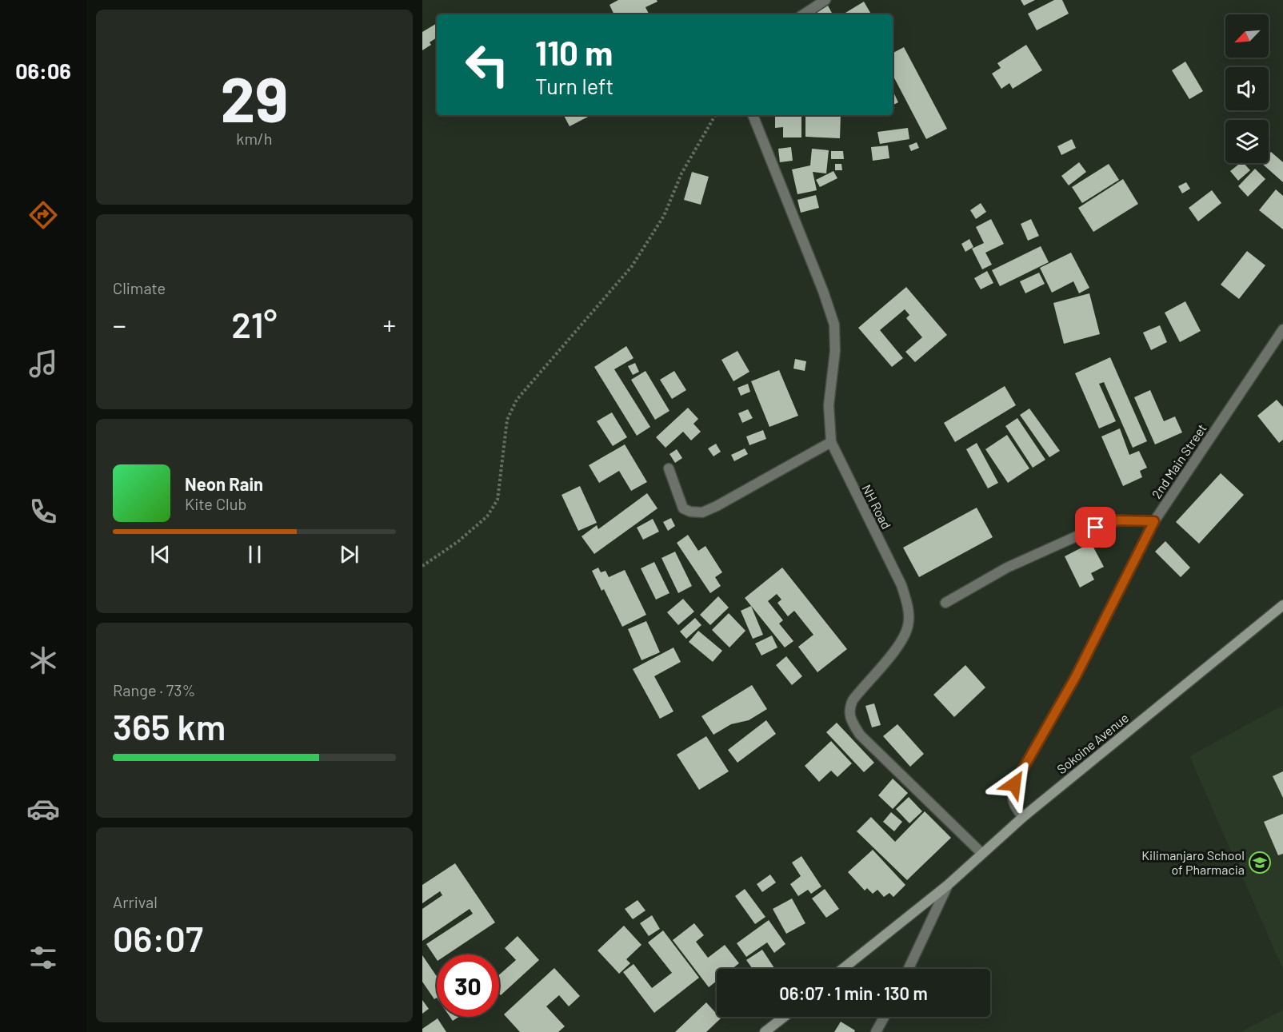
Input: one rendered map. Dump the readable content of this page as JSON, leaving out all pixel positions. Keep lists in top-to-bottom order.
{
  "streets": {
    "street": ["2nd Main Street", "NH Road", "Sokoine Avenue"]
  },
  "crossings": [
    ["2nd Main Street", "Sokoine Avenue"],
    ["NH Road", "Sokoine Avenue"]
  ],
  "places": {
    "school or university": ["Kilimanjaro School of Pharmacia"]
  },
  "north": "bottom left",
  "page": {
    "tabs": "06:06",
    "tile": [
      ["29", "km/h"],
      "Climate",
      ["Range · 73%", "365 km"],
      ["Arrival", "06:07"]
    ],
    "turn": ["110 m", "Turn left"],
    "heat": ["−", "21°", "+"],
    "song": ["Neon Rain", "Kite Club"],
    "limit": "30",
    "trip": "06:07 · 1 min · 130 m"
  }
}
